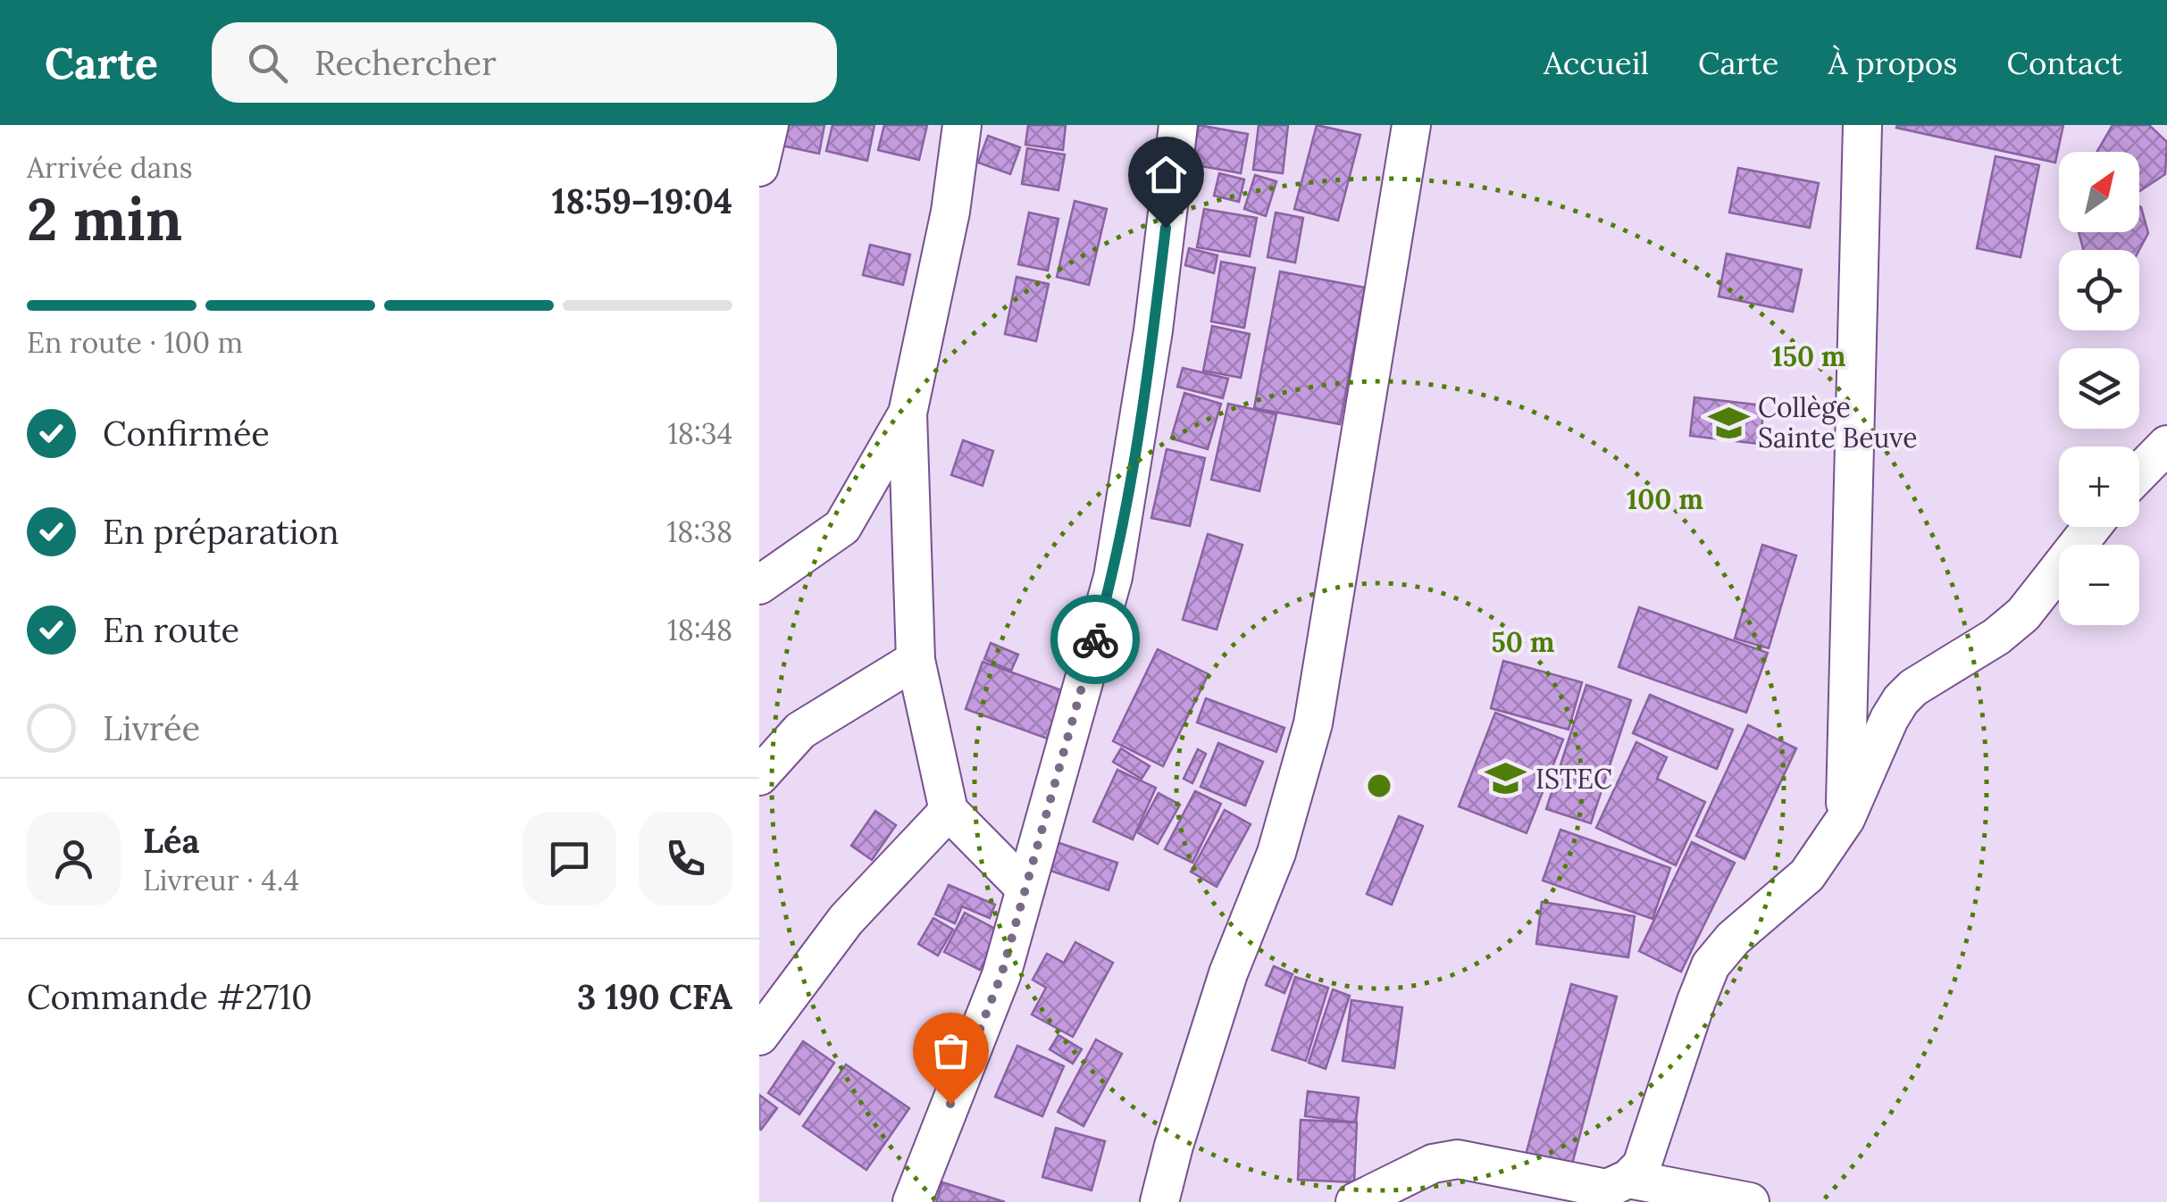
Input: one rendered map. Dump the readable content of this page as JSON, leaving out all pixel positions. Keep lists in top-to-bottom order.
{
  "places": {
    "school or university": ["Collège Sainte Beuve", "ISTEC"]
  },
  "north": "top right",
  "page": {
    "header": "Carte",
    "search": "Rechercher",
    "nav": [
      "Accueil",
      "Carte",
      "À propos",
      "Contact"
    ],
    "heading": ["2 min", "Arrivée dans", "18:59–19:04"],
    "panel": [
      "Léa",
      "Livreur · 4.4",
      "Commande #2710",
      "3 190 CFA"
    ],
    "map_buttons": ["+", "−"],
    "bar": "En route · 100 m",
    "list": [
      ["Confirmée", "18:34"],
      ["En préparation", "18:38"],
      ["En route", "18:48"],
      "Livrée"
    ]
  },
  "rings": ["150 m", "100 m", "50 m"]
}
